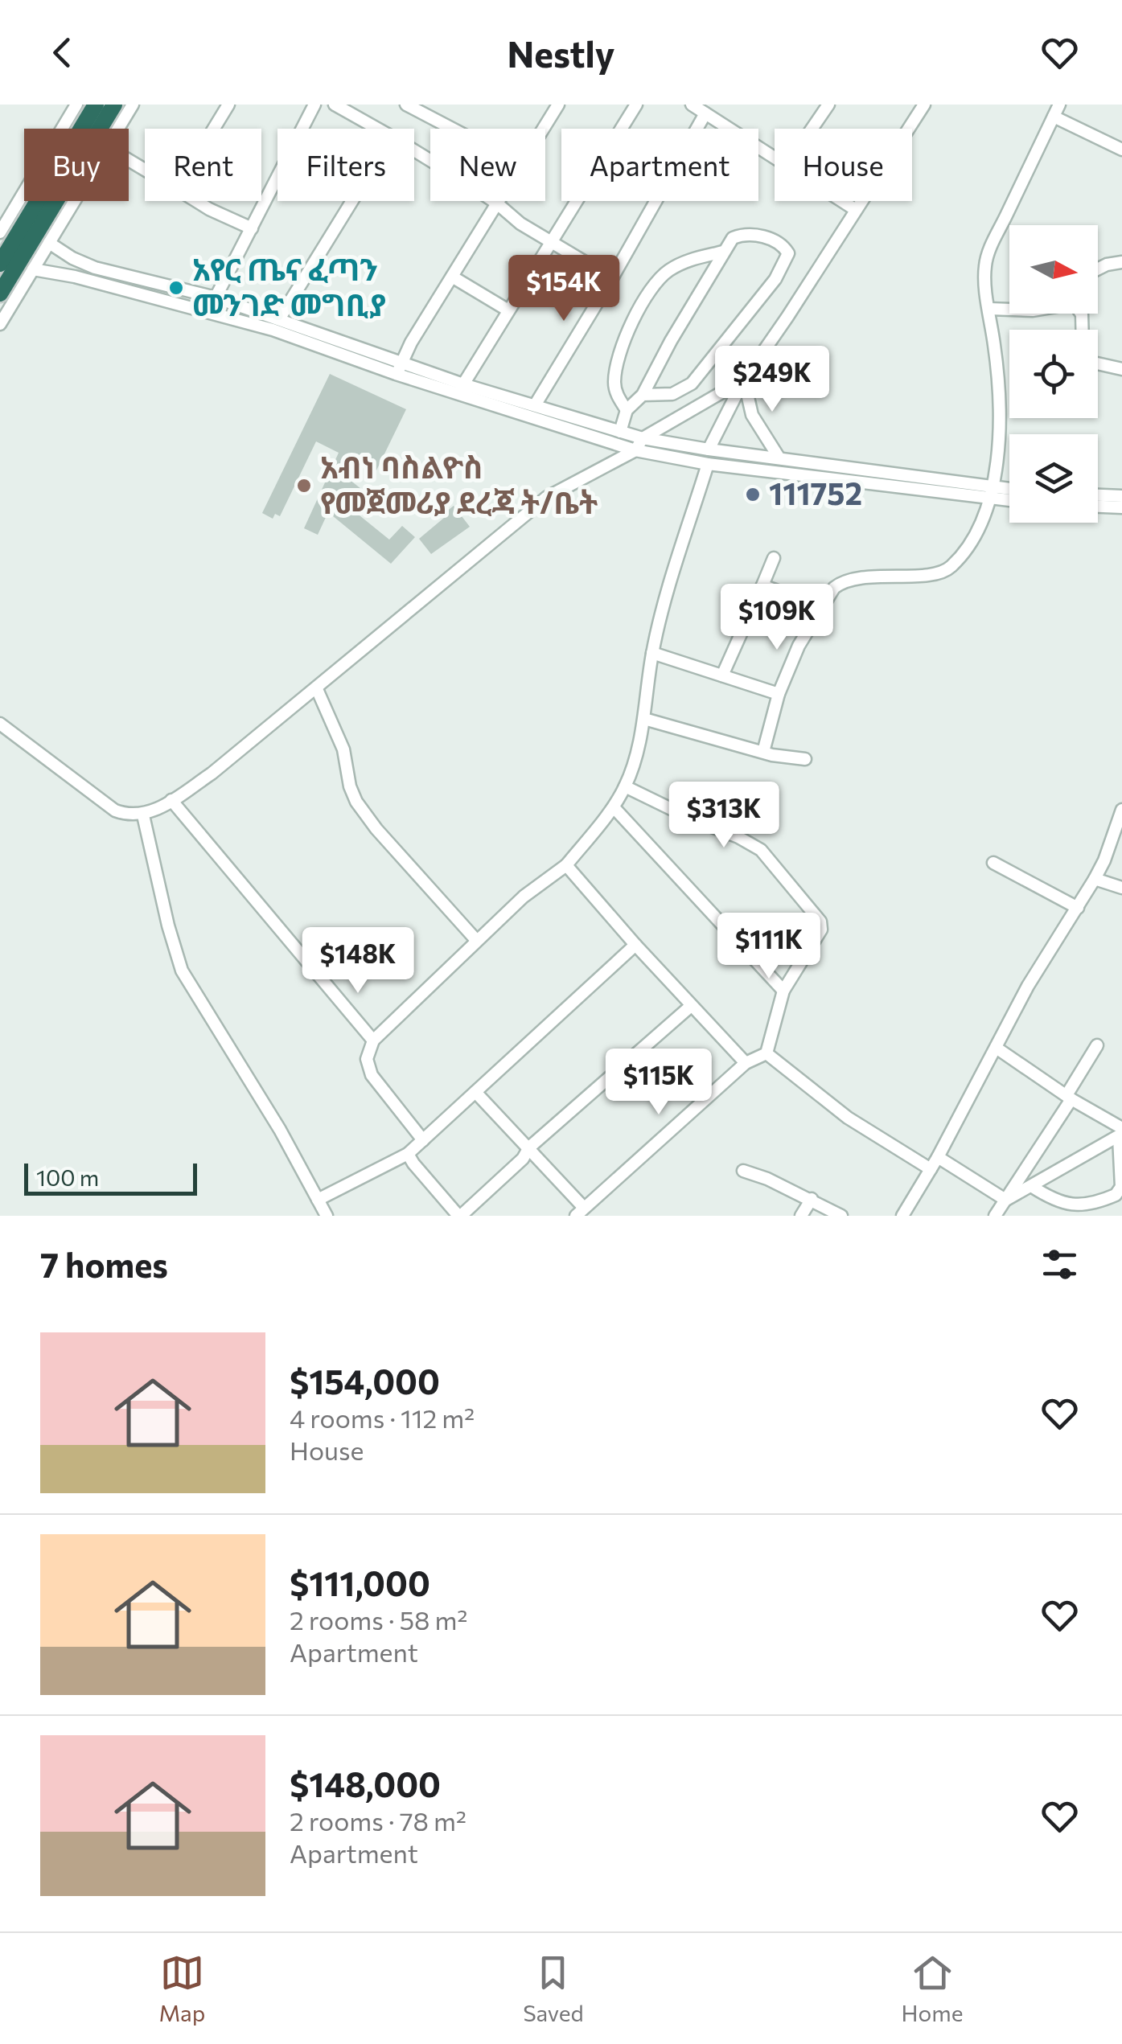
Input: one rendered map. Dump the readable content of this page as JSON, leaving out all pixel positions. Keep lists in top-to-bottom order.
{
  "places": ["አየር ጤና ፈጣን መንገድ መግቢያ", "አብነ ባስልዮስ የመጀመሪያ ደረጃ ት/ቤት", "111752"],
  "scale_bar": "100 m",
  "north": "right",
  "page": {
    "header": "Nestly",
    "chip": [
      "Buy",
      "Rent",
      "Filters",
      "New",
      "Apartment",
      "House"
    ],
    "price": [
      "$154K",
      "$249K",
      "$109K",
      "$313K",
      "$111K",
      "$148K",
      "$115K"
    ],
    "scale": "100 m",
    "heading": "7 homes",
    "list": [
      {
        "name": "$154,000",
        "note": "4 rooms · 112 m² · House"
      },
      {
        "name": "$111,000",
        "note": "2 rooms · 58 m² · Apartment"
      },
      {
        "name": "$148,000",
        "note": "2 rooms · 78 m² · Apartment"
      }
    ],
    "tabs": ["Map", "Saved", "Home"]
  }
}
